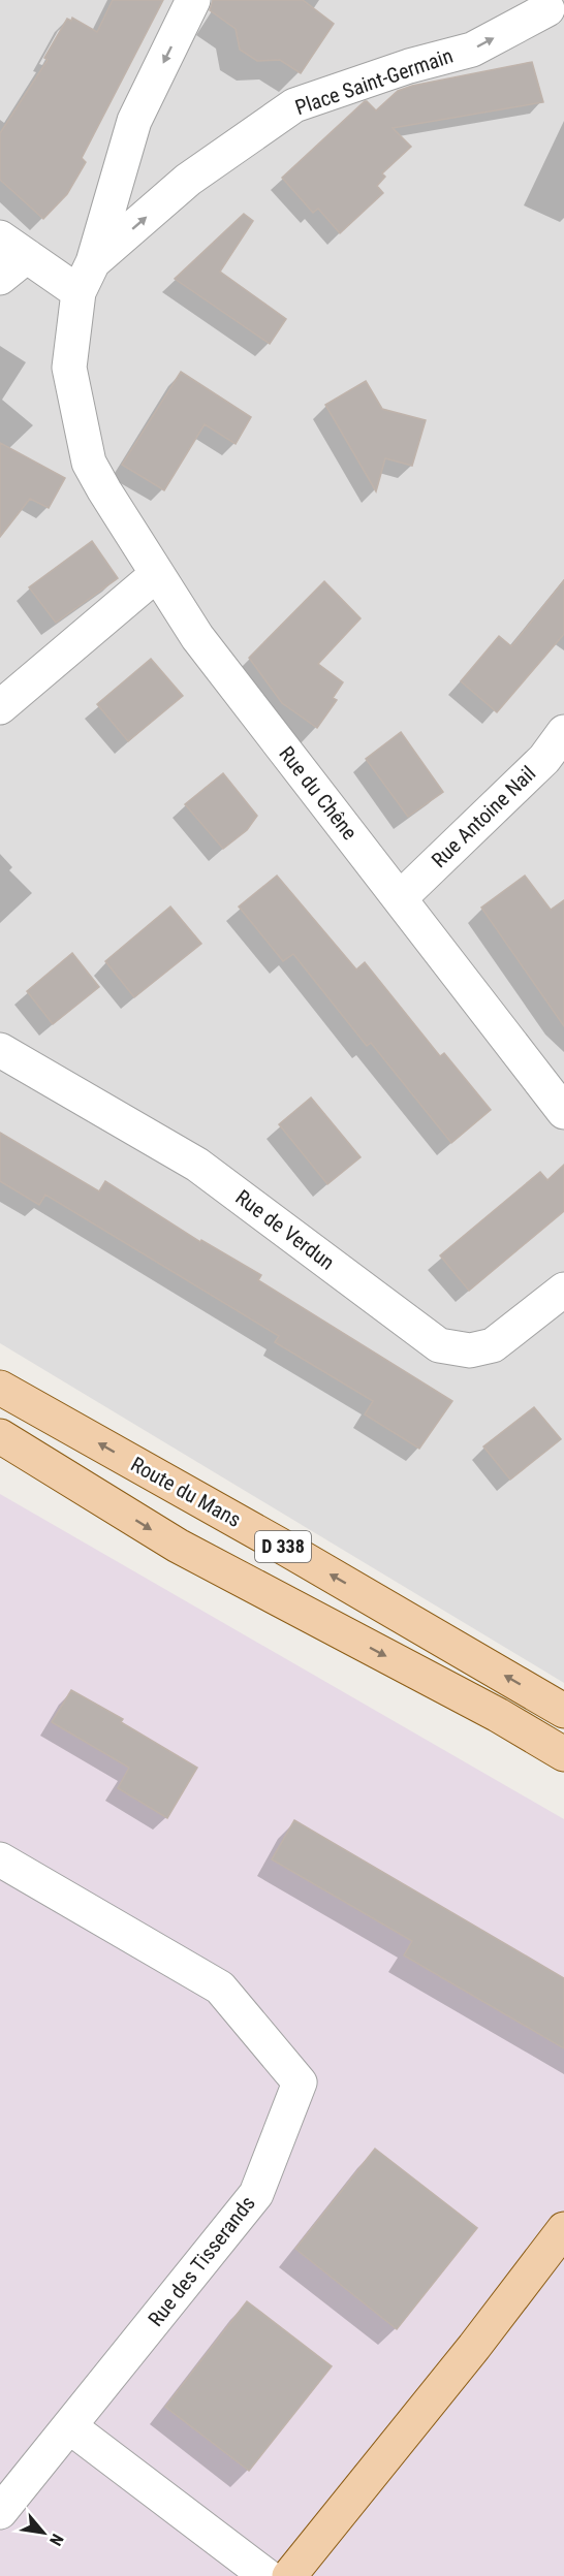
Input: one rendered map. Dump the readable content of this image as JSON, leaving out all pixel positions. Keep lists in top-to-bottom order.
{
  "streets": {
    "main road": ["Route du Mans", "D 338"],
    "street": [
      "Place Saint-Germain",
      "Rue du Chêne",
      "Rue Antoine Nail",
      "Rue de Verdun",
      "Rue des Tisserands"
    ]
  },
  "crossings": [
    ["Place Saint-Germain", "Rue du Chêne"],
    ["Rue du Chêne", "Rue Antoine Nail"]
  ],
  "north": "bottom right"
}
